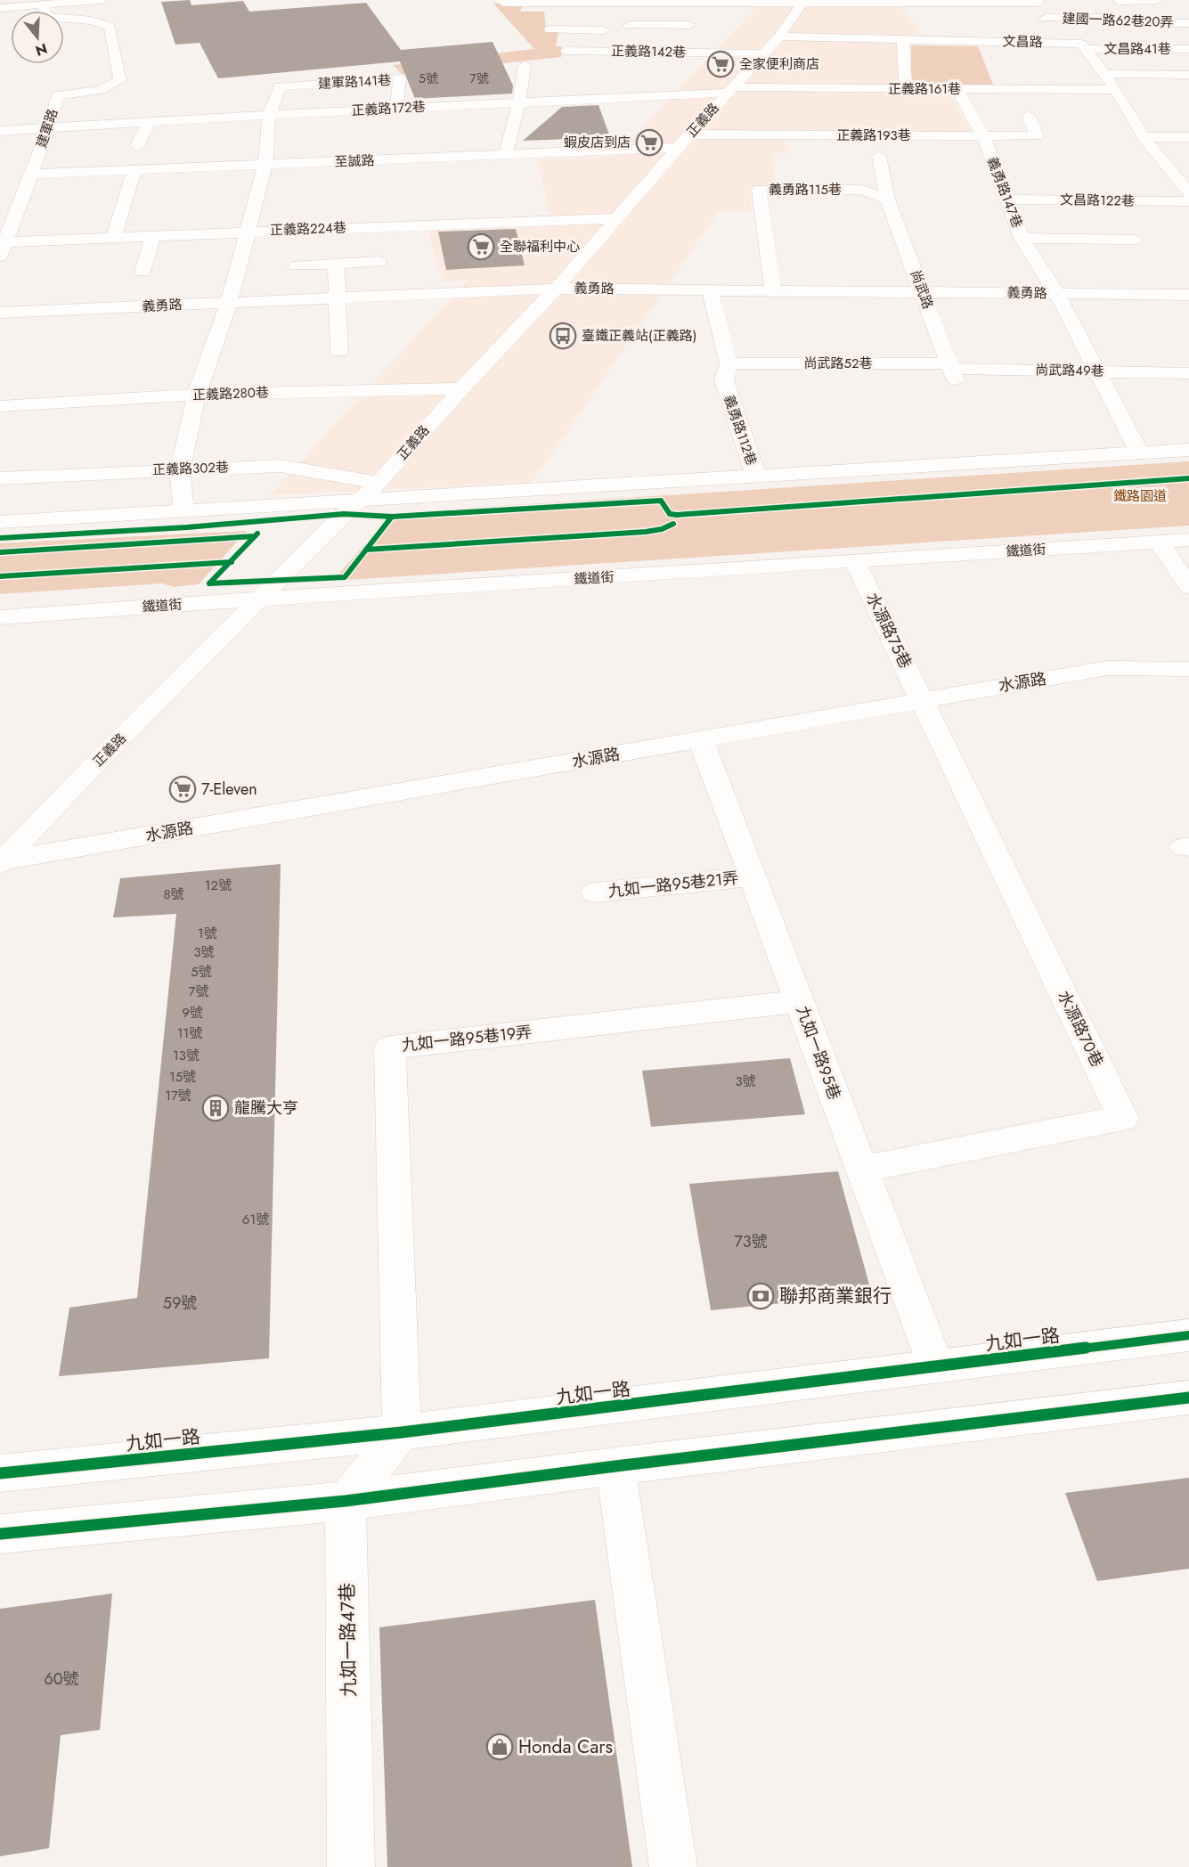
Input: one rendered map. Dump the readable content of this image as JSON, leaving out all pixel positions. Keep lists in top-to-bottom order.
{
  "streets": {
    "street": [
      "建國一路62巷20弄",
      "文昌路",
      "文昌路41巷",
      "正義路142巷",
      "建軍路141巷",
      "正義路161巷",
      "正義路172巷",
      "正義路",
      "建軍路",
      "正義路193巷",
      "至誠路",
      "義勇路115巷",
      "義勇路147巷",
      "文昌路122巷",
      "正義路224巷",
      "義勇路",
      "尚武路",
      "尚武路52巷",
      "尚武路49巷",
      "正義路280巷",
      "義勇路112巷",
      "正義路302巷",
      "鐵道街",
      "水源路75巷",
      "水源路",
      "九如一路95巷21弄",
      "水源路70巷",
      "九如一路95巷19弄",
      "九如一路95巷",
      "九如一路",
      "九如一路47巷"
    ]
  },
  "crossings": [
    ["建國一路62巷20弄", "文昌路"],
    ["文昌路", "文昌路41巷"],
    ["文昌路", "正義路"],
    ["正義路142巷", "正義路"],
    ["建軍路141巷", "正義路172巷"],
    ["正義路161巷", "正義路172巷"],
    ["正義路161巷", "正義路"],
    ["正義路161巷", "義勇路147巷"],
    ["正義路172巷", "正義路"],
    ["正義路172巷", "建軍路"],
    ["正義路", "正義路193巷"],
    ["正義路", "至誠路"],
    ["正義路", "正義路224巷"],
    ["正義路", "義勇路"],
    ["正義路", "正義路280巷"],
    ["正義路", "正義路302巷"],
    ["正義路", "鐵道街"],
    ["正義路", "水源路"],
    ["建軍路", "至誠路"],
    ["建軍路", "正義路224巷"],
    ["正義路193巷", "至誠路"],
    ["正義路193巷", "義勇路147巷"],
    ["義勇路115巷", "義勇路"],
    ["義勇路115巷", "尚武路"],
    ["義勇路147巷", "文昌路122巷"],
    ["義勇路147巷", "義勇路"],
    ["義勇路147巷", "尚武路49巷"],
    ["義勇路", "尚武路"],
    ["義勇路", "義勇路112巷"],
    ["尚武路", "尚武路52巷"],
    ["尚武路", "尚武路49巷"],
    ["尚武路52巷", "尚武路49巷"],
    ["尚武路52巷", "義勇路112巷"],
    ["鐵道街", "水源路75巷"],
    ["水源路75巷", "水源路"],
    ["水源路75巷", "水源路70巷"],
    ["水源路", "水源路70巷"],
    ["水源路", "九如一路95巷"],
    ["九如一路95巷21弄", "九如一路95巷"],
    ["水源路70巷", "九如一路95巷"],
    ["九如一路95巷19弄", "九如一路95巷"],
    ["九如一路95巷19弄", "九如一路"],
    ["九如一路95巷", "九如一路"]
  ],
  "parks": ["鐵路園道"],
  "places": {
    "supermarket": [
      "全家便利商店",
      "蝦皮店到店",
      "全聯福利中心",
      "7-Eleven"
    ],
    "bus stop": ["臺鐵正義站(正義路)"],
    "building": ["龍騰大亨"],
    "bank": ["聯邦商業銀行"],
    "shop": ["Honda Cars"]
  },
  "house_numbers": [
    "5號",
    "7號",
    "12號",
    "8號",
    "1號",
    "3號",
    "5號",
    "7號",
    "9號",
    "11號",
    "13號",
    "15號",
    "3號",
    "17號",
    "61號",
    "73號",
    "59號",
    "60號"
  ],
  "north": "bottom"
}
